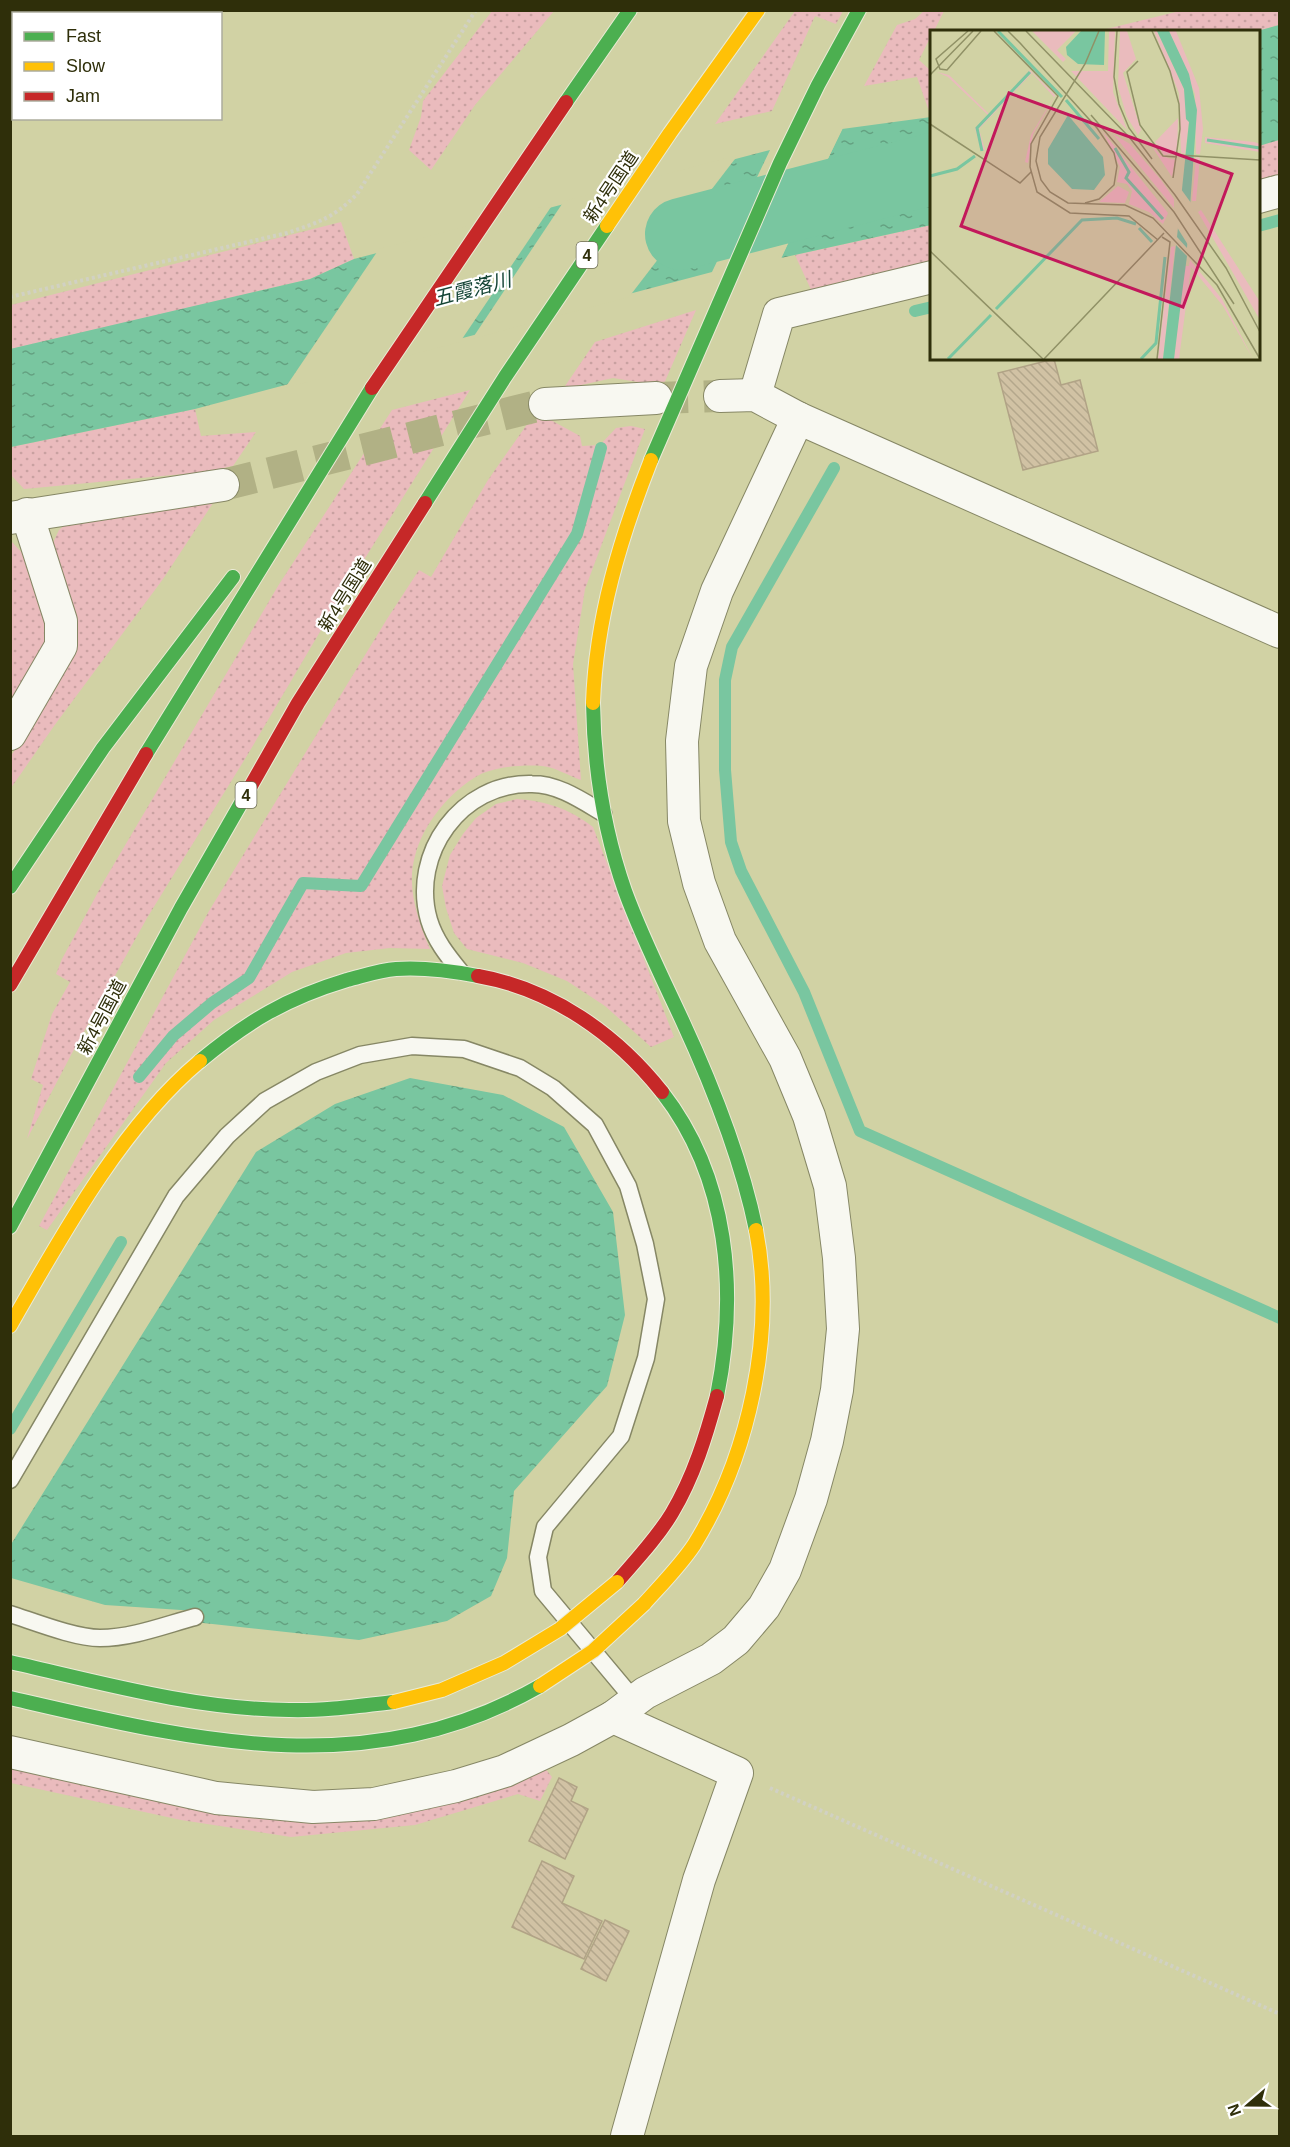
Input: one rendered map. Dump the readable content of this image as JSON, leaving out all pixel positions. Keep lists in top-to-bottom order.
{
  "streets": {
    "highway": ["新4号国道", "4"]
  },
  "water": ["五霞落川"],
  "legend": ["Fast", "Slow", "Jam"],
  "north": "left"
}
